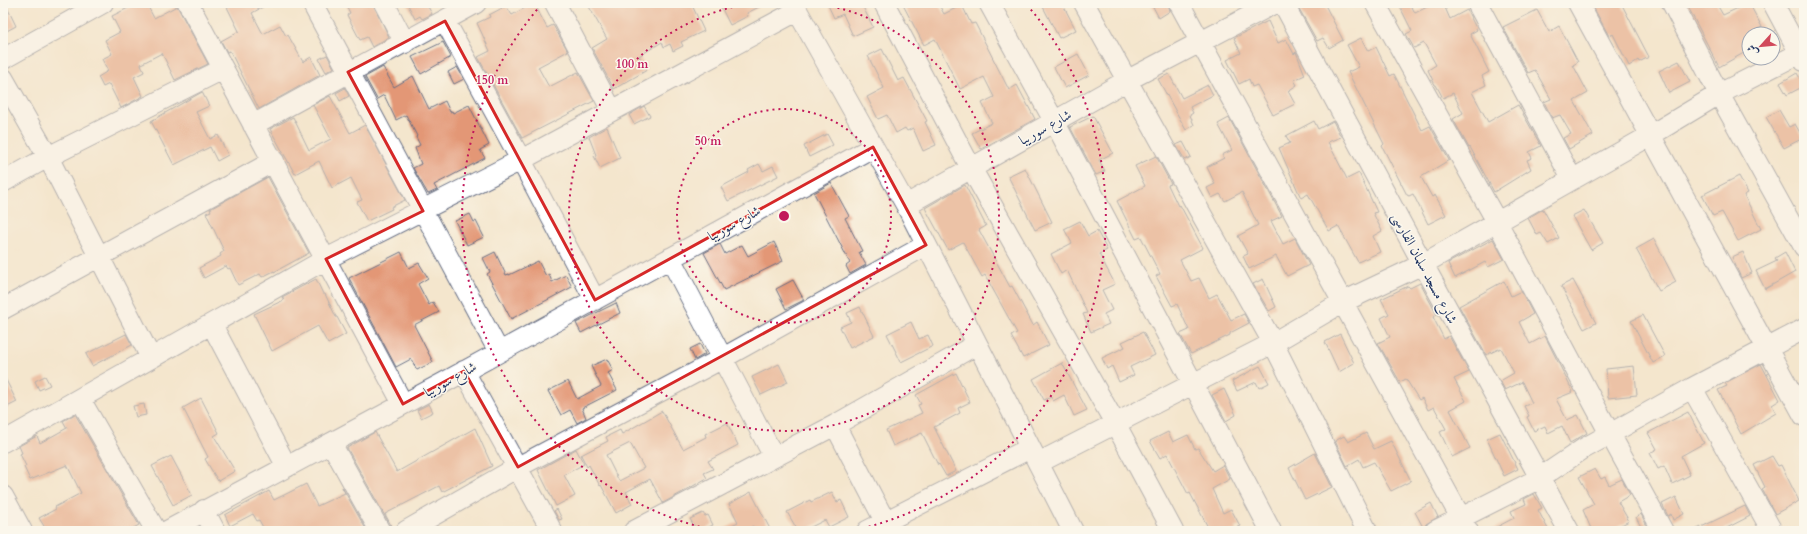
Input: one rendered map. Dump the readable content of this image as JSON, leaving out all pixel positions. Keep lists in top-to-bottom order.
{
  "streets": {
    "street": ["شارع سوريبا", "شارع مسجد سلمان الفارسى"]
  },
  "north": "bottom left",
  "rings": ["100 m", "150 m", "50 m"]
}
